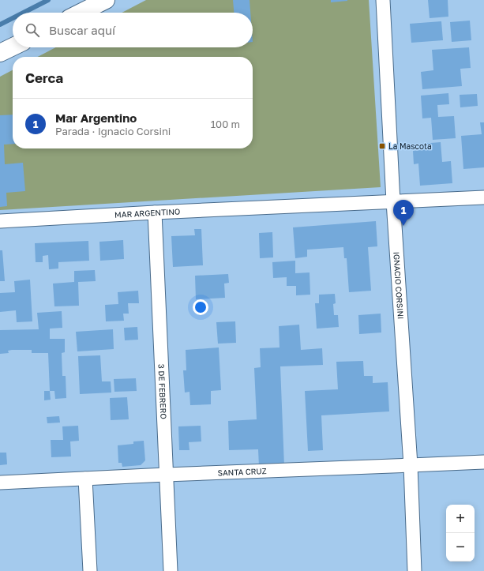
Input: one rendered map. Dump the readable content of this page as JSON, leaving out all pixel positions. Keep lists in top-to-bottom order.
{
  "streets": {
    "street": [
      "MAR ARGENTINO",
      "IGNACIO CORSINI",
      "3 DE FEBRERO",
      "SANTA CRUZ"
    ]
  },
  "crossings": [
    ["MAR ARGENTINO", "IGNACIO CORSINI"],
    ["MAR ARGENTINO", "3 DE FEBRERO"],
    ["IGNACIO CORSINI", "SANTA CRUZ"],
    ["3 DE FEBRERO", "SANTA CRUZ"]
  ],
  "places": {
    "transit": ["La Mascota"]
  },
  "page": {
    "search": "Buscar aquí",
    "heading": "Cerca",
    "list": [
      {
        "mark": "1",
        "name": "Mar Argentino",
        "note": "Parada · Ignacio Corsini",
        "value": "100 m"
      }
    ],
    "pins": "1",
    "map_buttons": ["+", "−"]
  }
}
